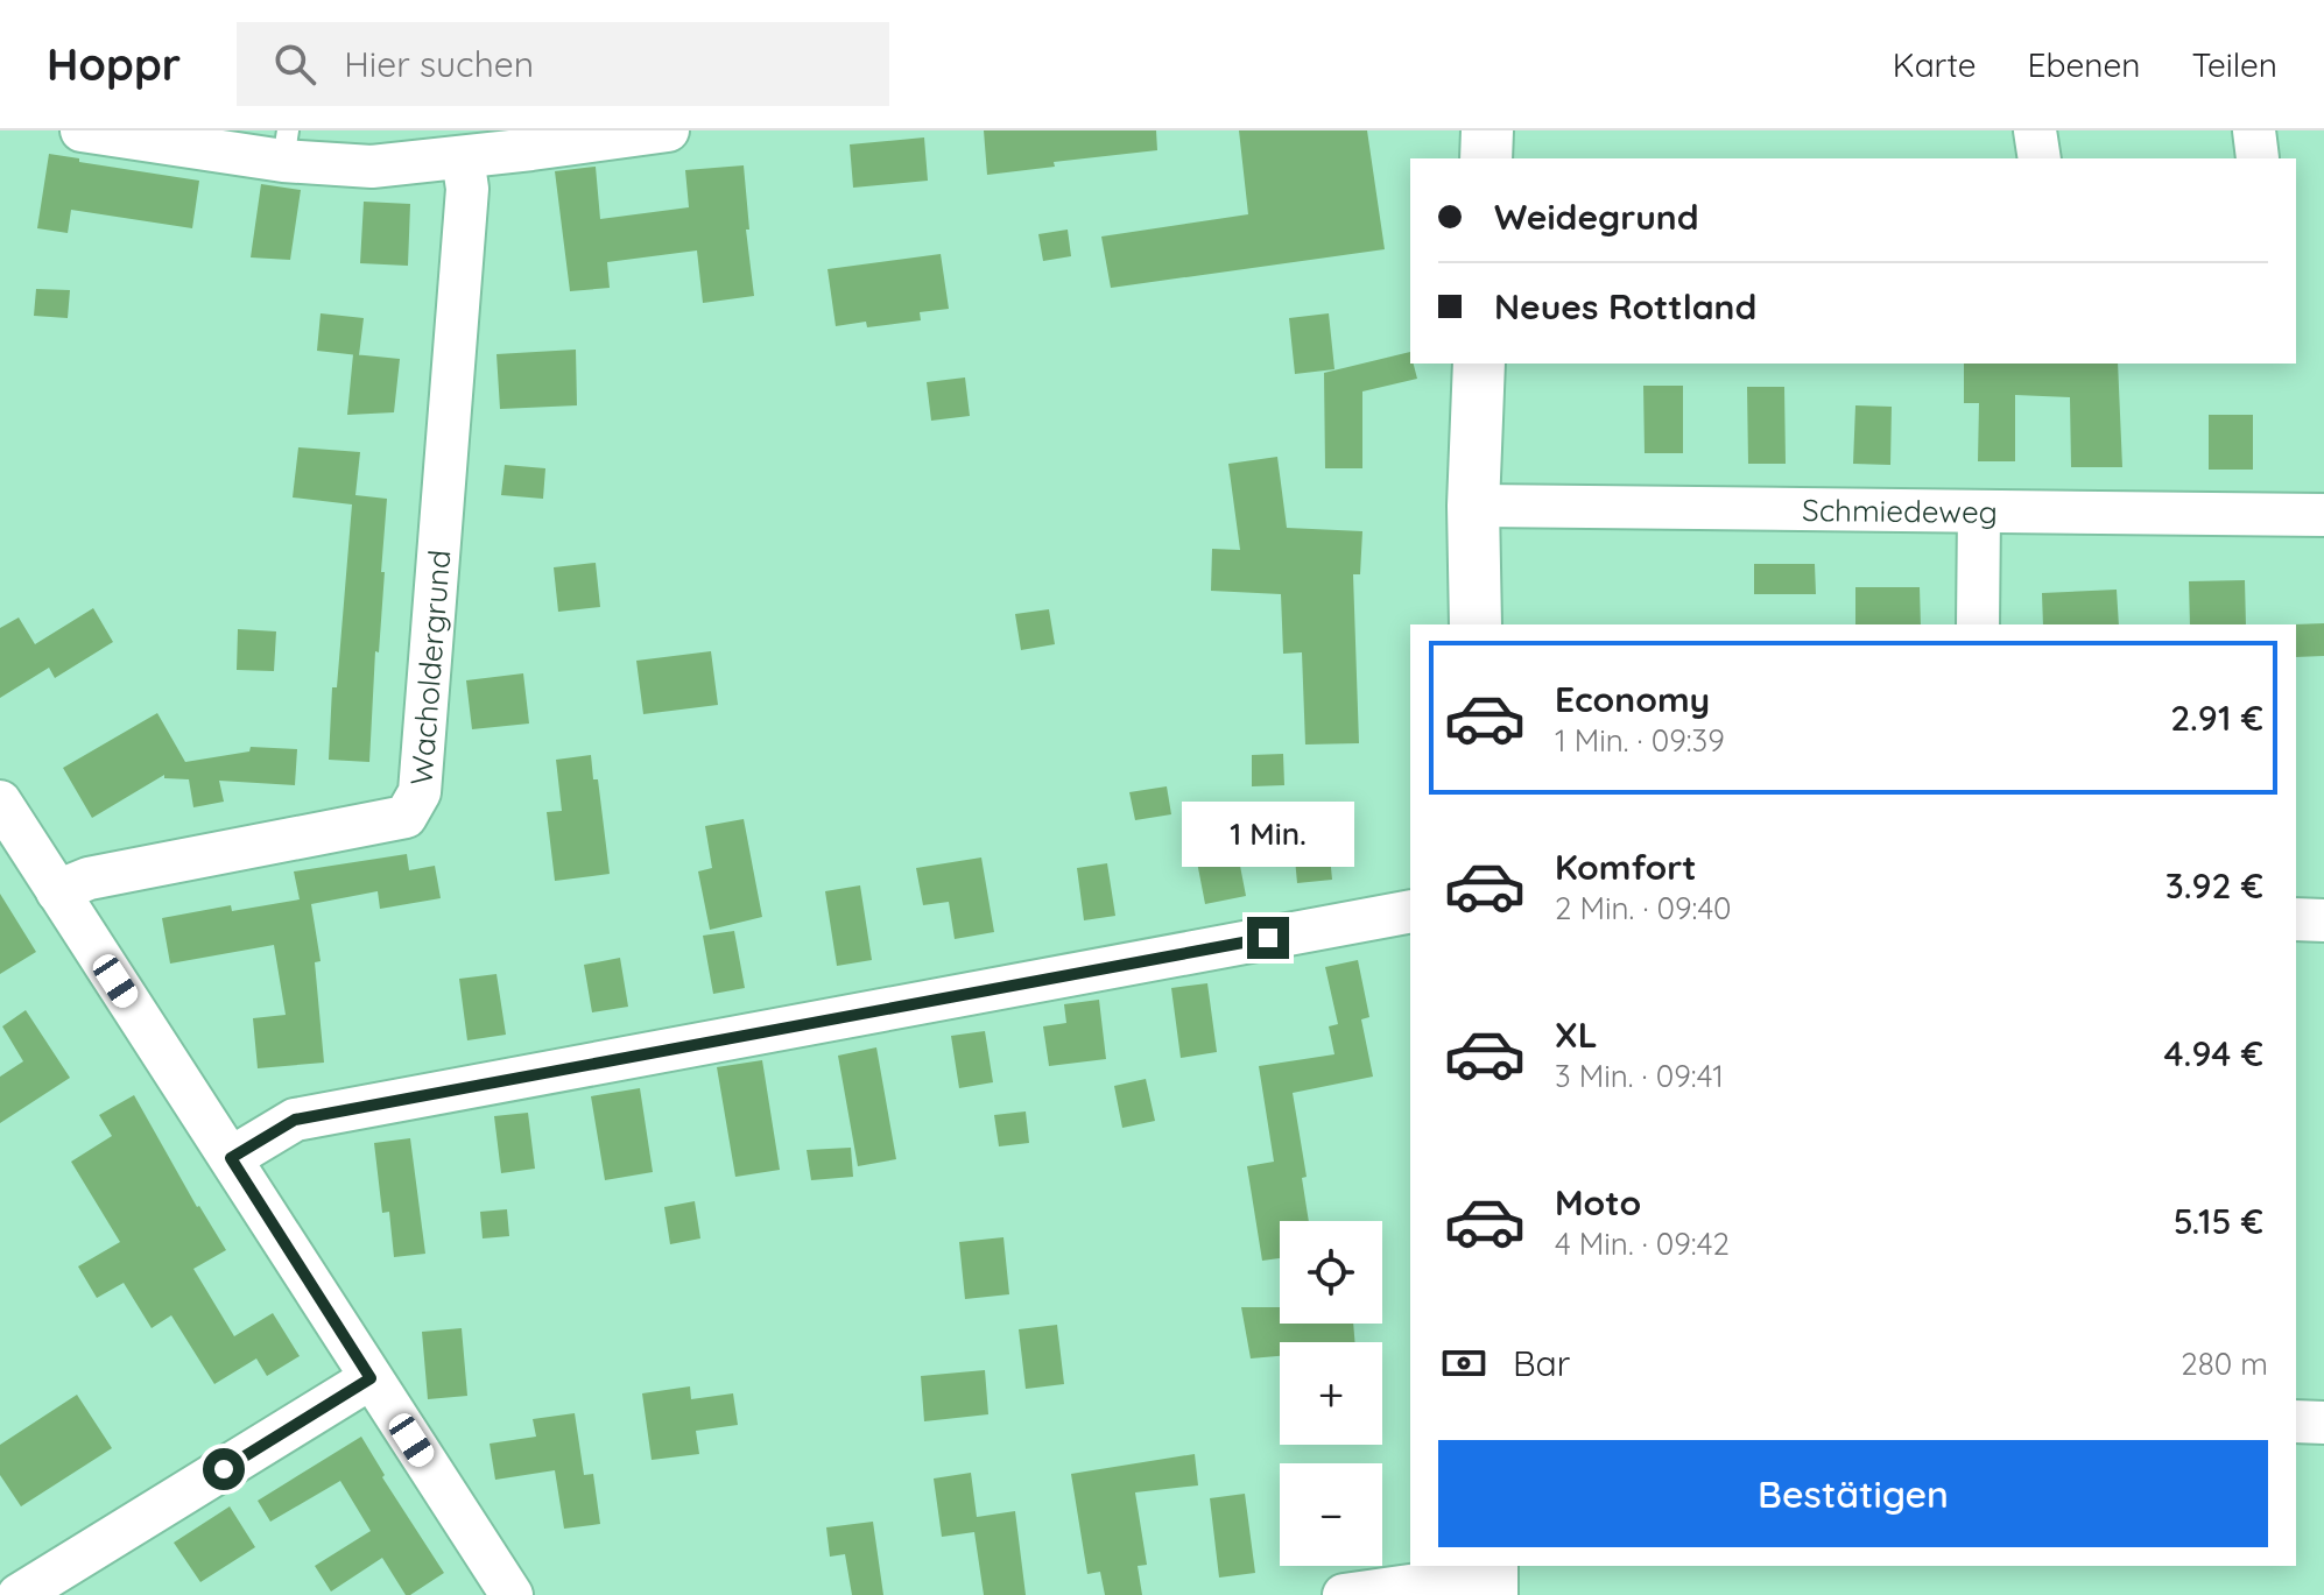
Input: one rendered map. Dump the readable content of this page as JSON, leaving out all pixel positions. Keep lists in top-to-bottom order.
{
  "streets": {
    "street": ["Schmiedeweg", "Wacholdergrund"]
  },
  "page": {
    "header": "Hoppr",
    "search": "Hier suchen",
    "nav": ["Karte", "Ebenen", "Teilen"],
    "banner": ["Weidegrund", "Neues Rottland"],
    "list": [
      {
        "name": "Economy",
        "note": "1 Min. · 09:39",
        "value": "2.91 €"
      },
      {
        "name": "Komfort",
        "note": "2 Min. · 09:40",
        "value": "3.92 €"
      },
      {
        "name": "XL",
        "note": "3 Min. · 09:41",
        "value": "4.94 €"
      },
      {
        "name": "Moto",
        "note": "4 Min. · 09:42",
        "value": "5.15 €"
      }
    ],
    "bubble": "1 Min.",
    "map_buttons": ["+", "−"],
    "pay": ["Bar", "280 m"],
    "buttons": "Bestätigen"
  }
}
